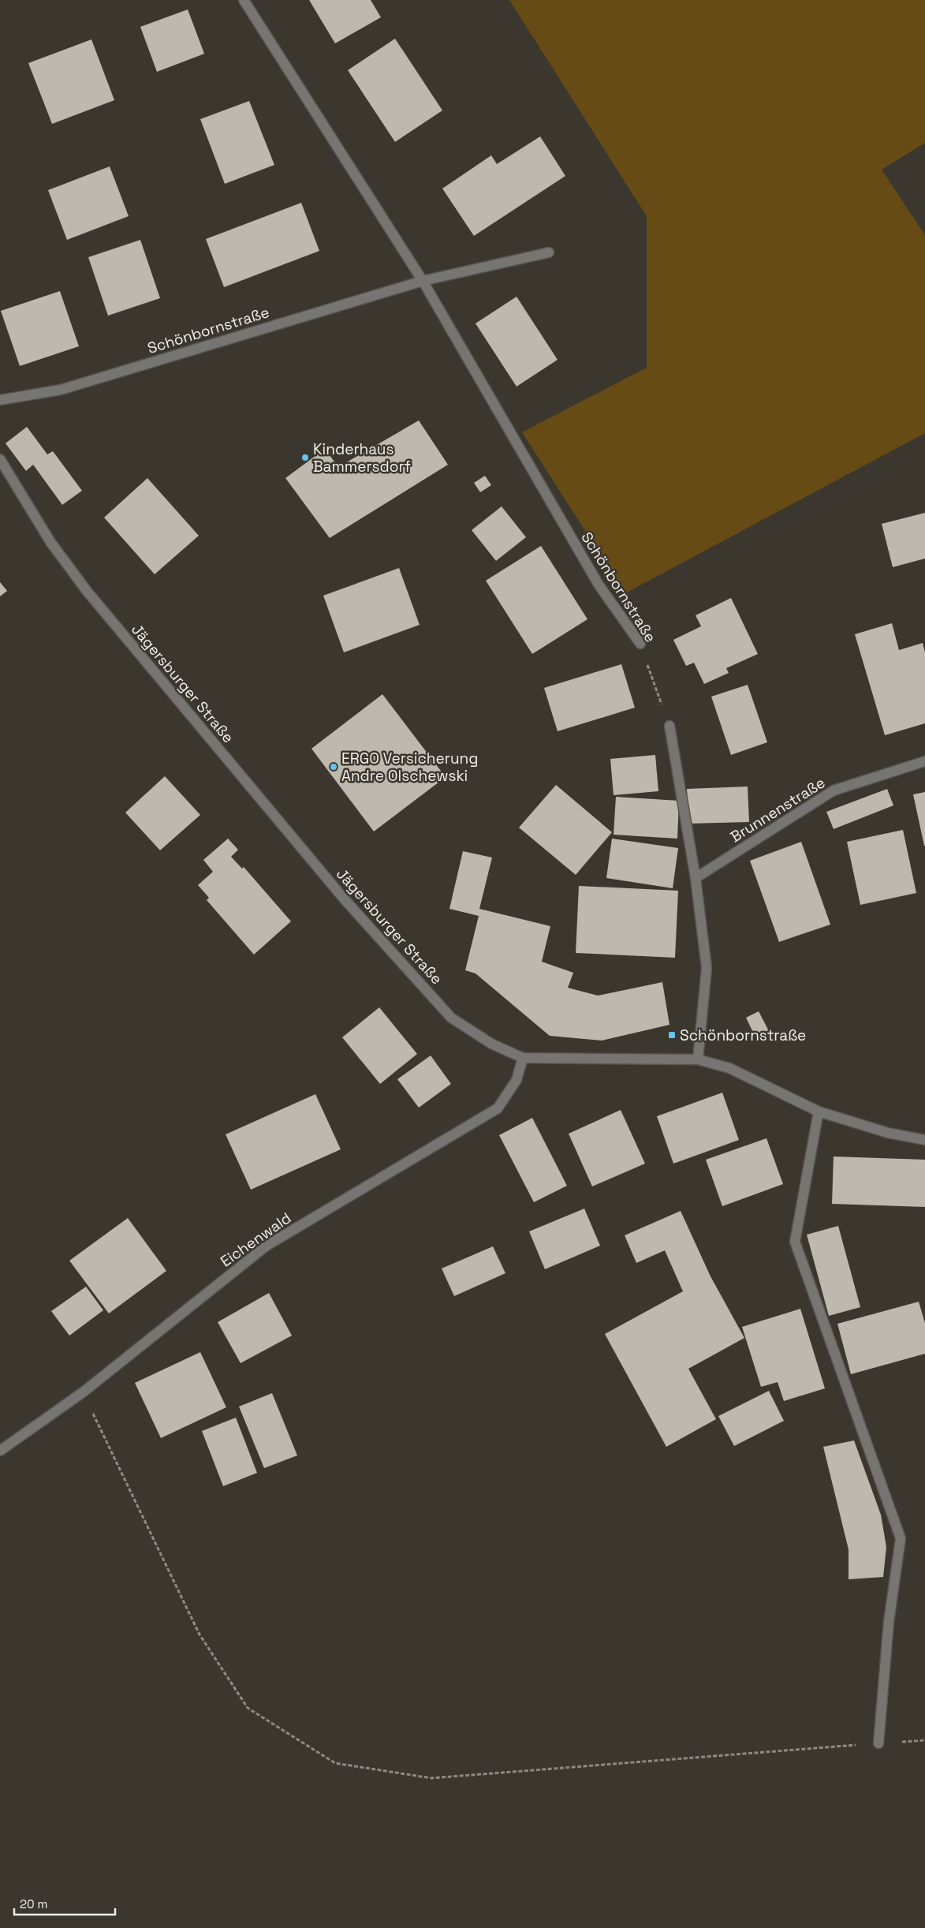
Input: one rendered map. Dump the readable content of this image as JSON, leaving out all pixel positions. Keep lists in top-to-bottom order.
{
  "streets": {
    "street": [
      "Schönbornstraße",
      "Jägersburger Straße",
      "Brunnenstraße",
      "Eichenwald"
    ]
  },
  "crossings": [
    ["Jägersburger Straße", "Eichenwald"]
  ],
  "places": {
    "other": ["Kinderhaus Bammersdorf", "ERGO Versicherung Andre Olschewski"],
    "transit": ["Schönbornstraße"]
  },
  "scale_bar": "20 m"
}
